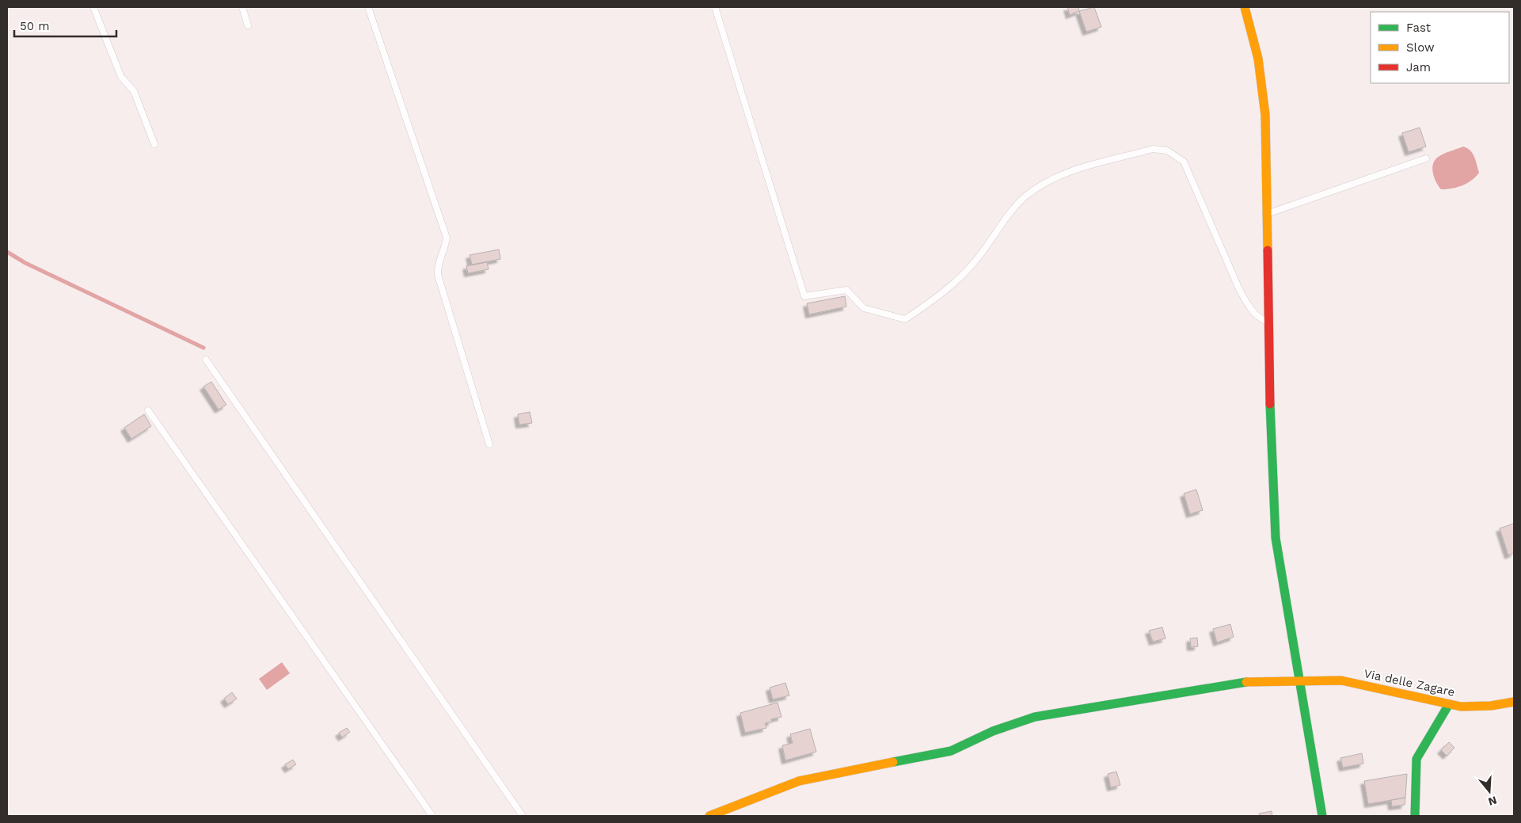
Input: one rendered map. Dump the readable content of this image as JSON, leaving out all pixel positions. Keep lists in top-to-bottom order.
{
  "streets": {
    "street": ["Via delle Zagare"]
  },
  "legend": ["Fast", "Slow", "Jam"],
  "scale_bar": "50 m",
  "north": "bottom"
}
